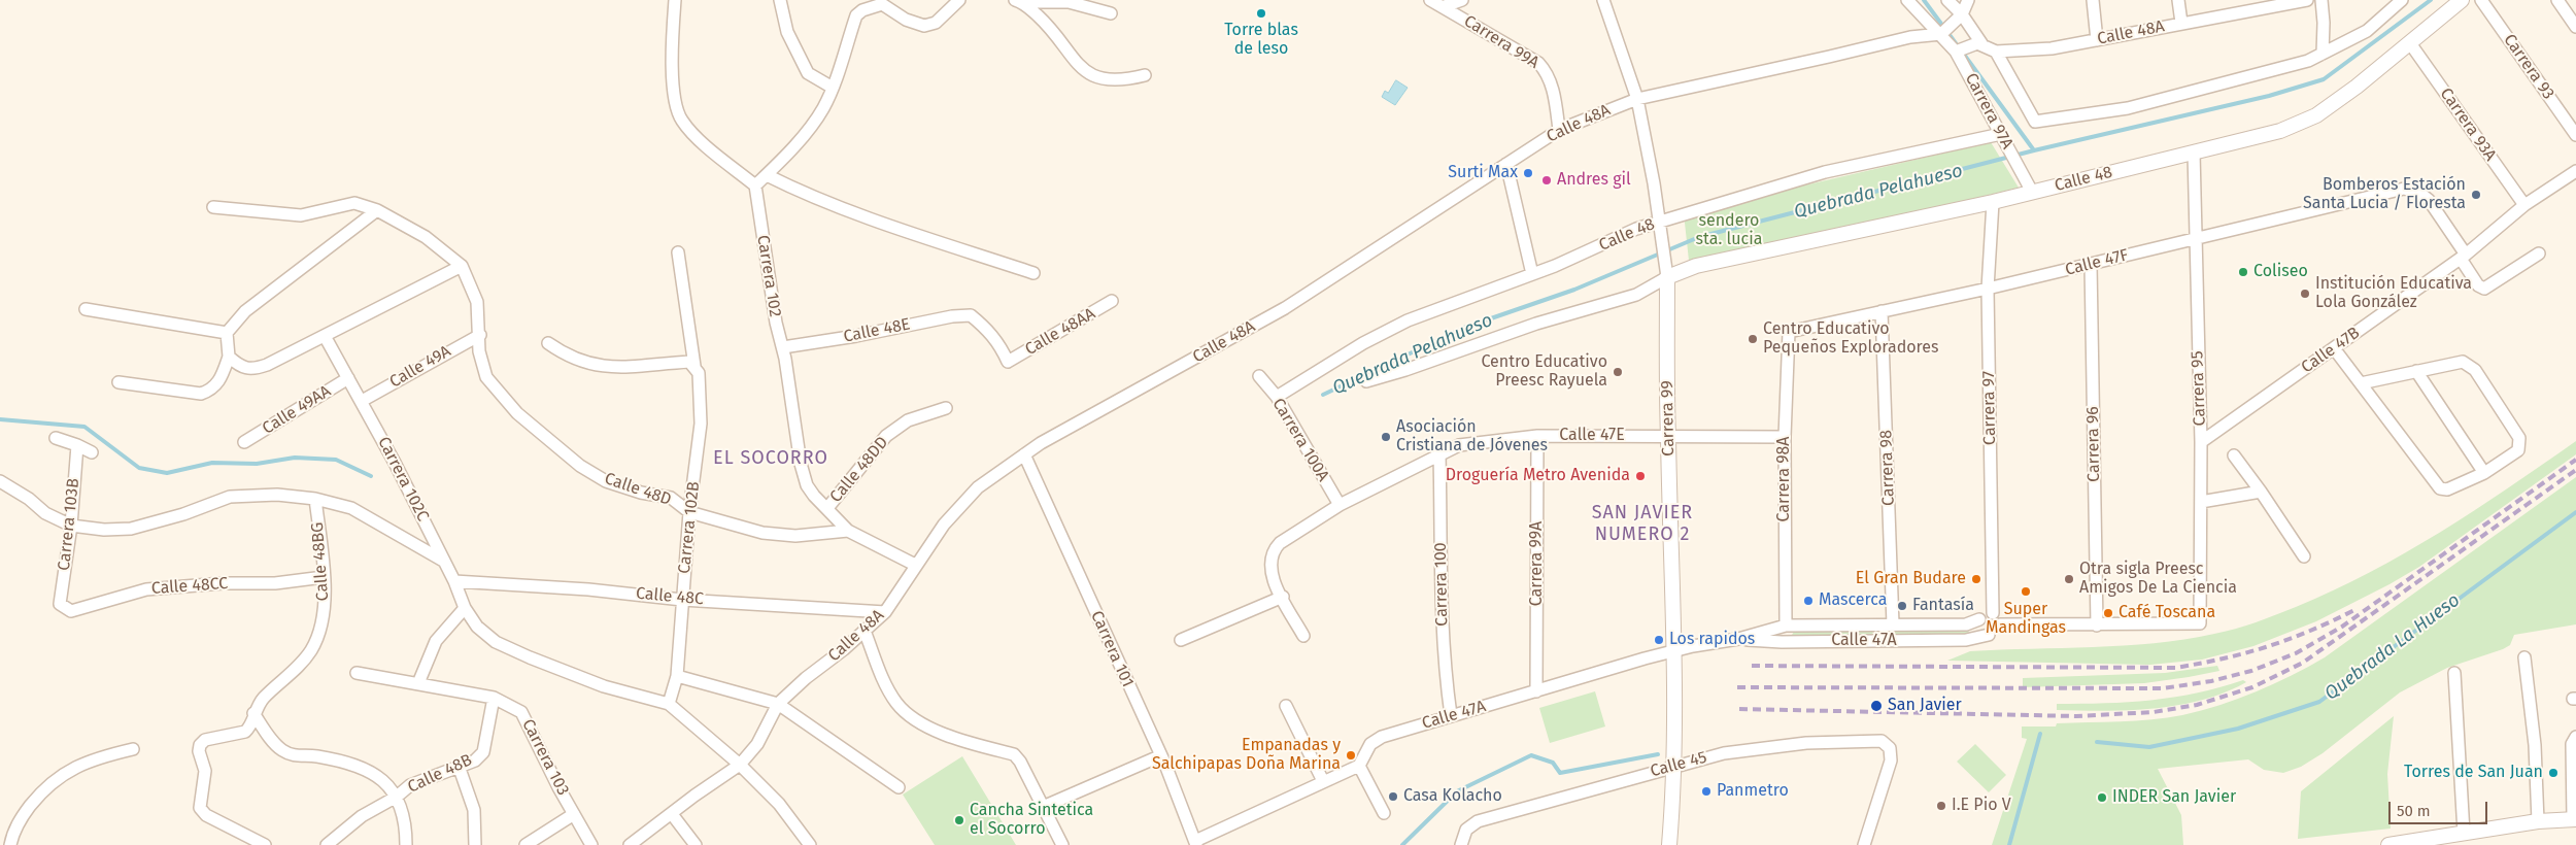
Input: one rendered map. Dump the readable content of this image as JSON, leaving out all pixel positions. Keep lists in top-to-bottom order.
{
  "streets": {
    "street": [
      "Calle 48A",
      "Carrera 99A",
      "Carrera 93",
      "Carrera 97A",
      "Carrera 93A",
      "Calle 48",
      "Calle 47F",
      "Carrera 102",
      "Calle 48E",
      "Calle 48AA",
      "Calle 47B",
      "Calle 49A",
      "Carrera 95",
      "Carrera 97",
      "Calle 49AA",
      "Carrera 99",
      "Calle 47E",
      "Carrera 100A",
      "Carrera 96",
      "Carrera 98",
      "Calle 48DD",
      "Carrera 102C",
      "Carrera 98A",
      "Calle 48D",
      "Carrera 103B",
      "Carrera 102B",
      "Calle 48BG",
      "Carrera 100",
      "Calle 48CC",
      "Calle 48C",
      "Calle 47A",
      "Carrera 101",
      "Carrera 103",
      "Calle 45",
      "Calle 48B"
    ]
  },
  "crossings": [
    ["Calle 48A", "Carrera 99A"],
    ["Calle 48A", "Carrera 97A"],
    ["Calle 48A", "Carrera 102"],
    ["Calle 48A", "Carrera 99"],
    ["Calle 48A", "Calle 48C"],
    ["Calle 48A", "Carrera 101"],
    ["Carrera 99A", "Calle 47E"],
    ["Carrera 99A", "Calle 47A"],
    ["Carrera 97A", "Calle 48"],
    ["Carrera 93A", "Calle 48"],
    ["Carrera 93A", "Calle 47B"],
    ["Calle 48", "Carrera 95"],
    ["Calle 48", "Carrera 97"],
    ["Calle 48", "Carrera 99"],
    ["Calle 48", "Carrera 100A"],
    ["Calle 47F", "Calle 47B"],
    ["Calle 47F", "Carrera 95"],
    ["Calle 47F", "Carrera 97"],
    ["Calle 47F", "Carrera 96"],
    ["Calle 47F", "Carrera 98"],
    ["Calle 47F", "Carrera 98A"],
    ["Carrera 102", "Calle 48E"],
    ["Carrera 102", "Calle 48DD"],
    ["Carrera 102", "Calle 48D"],
    ["Calle 48E", "Calle 48AA"],
    ["Calle 47B", "Carrera 95"],
    ["Calle 49A", "Carrera 102C"],
    ["Calle 49A", "Calle 48D"],
    ["Carrera 95", "Carrera 96"],
    ["Carrera 97", "Calle 47A"],
    ["Calle 49AA", "Carrera 102C"],
    ["Carrera 99", "Calle 47E"],
    ["Carrera 99", "Calle 47A"],
    ["Carrera 99", "Calle 45"],
    ["Calle 47E", "Carrera 100A"],
    ["Calle 47E", "Carrera 98A"],
    ["Calle 47E", "Carrera 100"],
    ["Carrera 98", "Calle 47A"],
    ["Carrera 102C", "Calle 48C"],
    ["Carrera 98A", "Calle 47A"],
    ["Calle 48D", "Carrera 102B"],
    ["Carrera 103B", "Calle 48CC"],
    ["Carrera 102B", "Calle 48C"],
    ["Calle 48BG", "Calle 48CC"],
    ["Carrera 100", "Calle 47A"],
    ["Carrera 103", "Calle 48B"]
  ],
  "districts": ["EL SOCORRO", "SAN JAVIER NUMERO 2"],
  "water": ["Quebrada Pelahueso", "Quebrada La Hueso"],
  "parks": ["sendero sta. lucia"],
  "places": [
    "Torre blas de leso",
    "Surti Max",
    "Andres gil",
    "Bomberos Estación Santa Lucia / Floresta",
    "Coliseo",
    "Institución Educativa Lola González",
    "Centro Educativo Pequeños Exploradores",
    "Centro Educativo Preesc Rayuela",
    "Asociación Cristiana de Jóvenes",
    "Droguería Metro Avenida",
    "El Gran Budare",
    "Otra sigla Preesc Amigos De La Ciencia",
    "Super Mandingas",
    "Mascerca",
    "Fantasía",
    "Café Toscana",
    "Los rapidos",
    "San Javier",
    "Empanadas y Salchipapas Doña Marina",
    "Torres de San Juan",
    "Panmetro",
    "Casa Kolacho",
    "INDER San Javier",
    "I.E Pio V",
    "Cancha Sintetica el Socorro"
  ],
  "scale_bar": "50 m"
}
